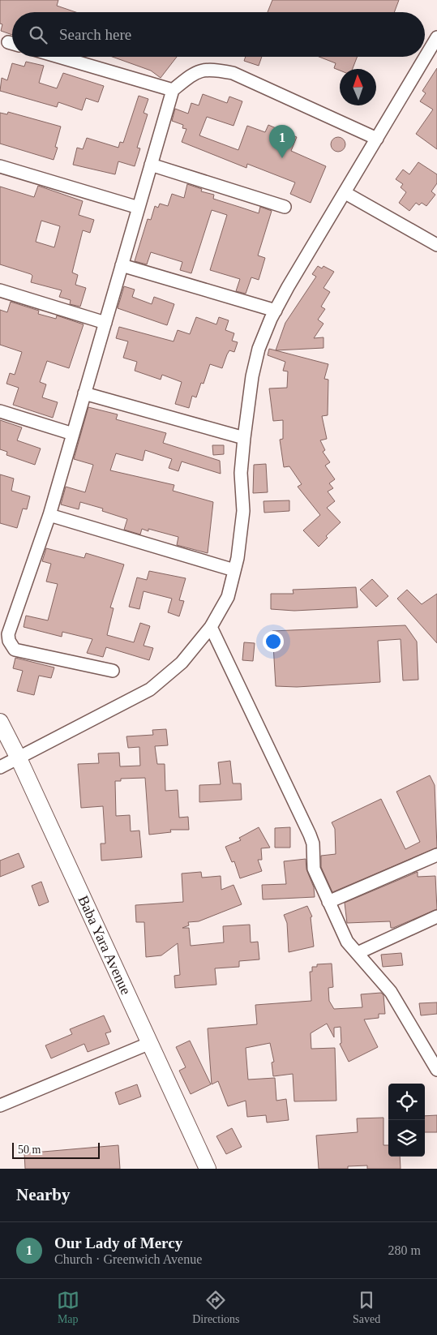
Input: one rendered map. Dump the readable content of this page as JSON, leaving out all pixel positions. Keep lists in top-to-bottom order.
{
  "streets": {
    "main road": ["Baba Yara Avenue"]
  },
  "scale_bar": "50 m",
  "north": "top",
  "page": {
    "search": "Search here",
    "pins": "1",
    "scale": "50 m",
    "heading": "Nearby",
    "list": [
      {
        "mark": "1",
        "name": "Our Lady of Mercy",
        "note": "Church · Greenwich Avenue",
        "value": "280 m"
      }
    ],
    "nav": ["Map", "Directions", "Saved"]
  }
}
